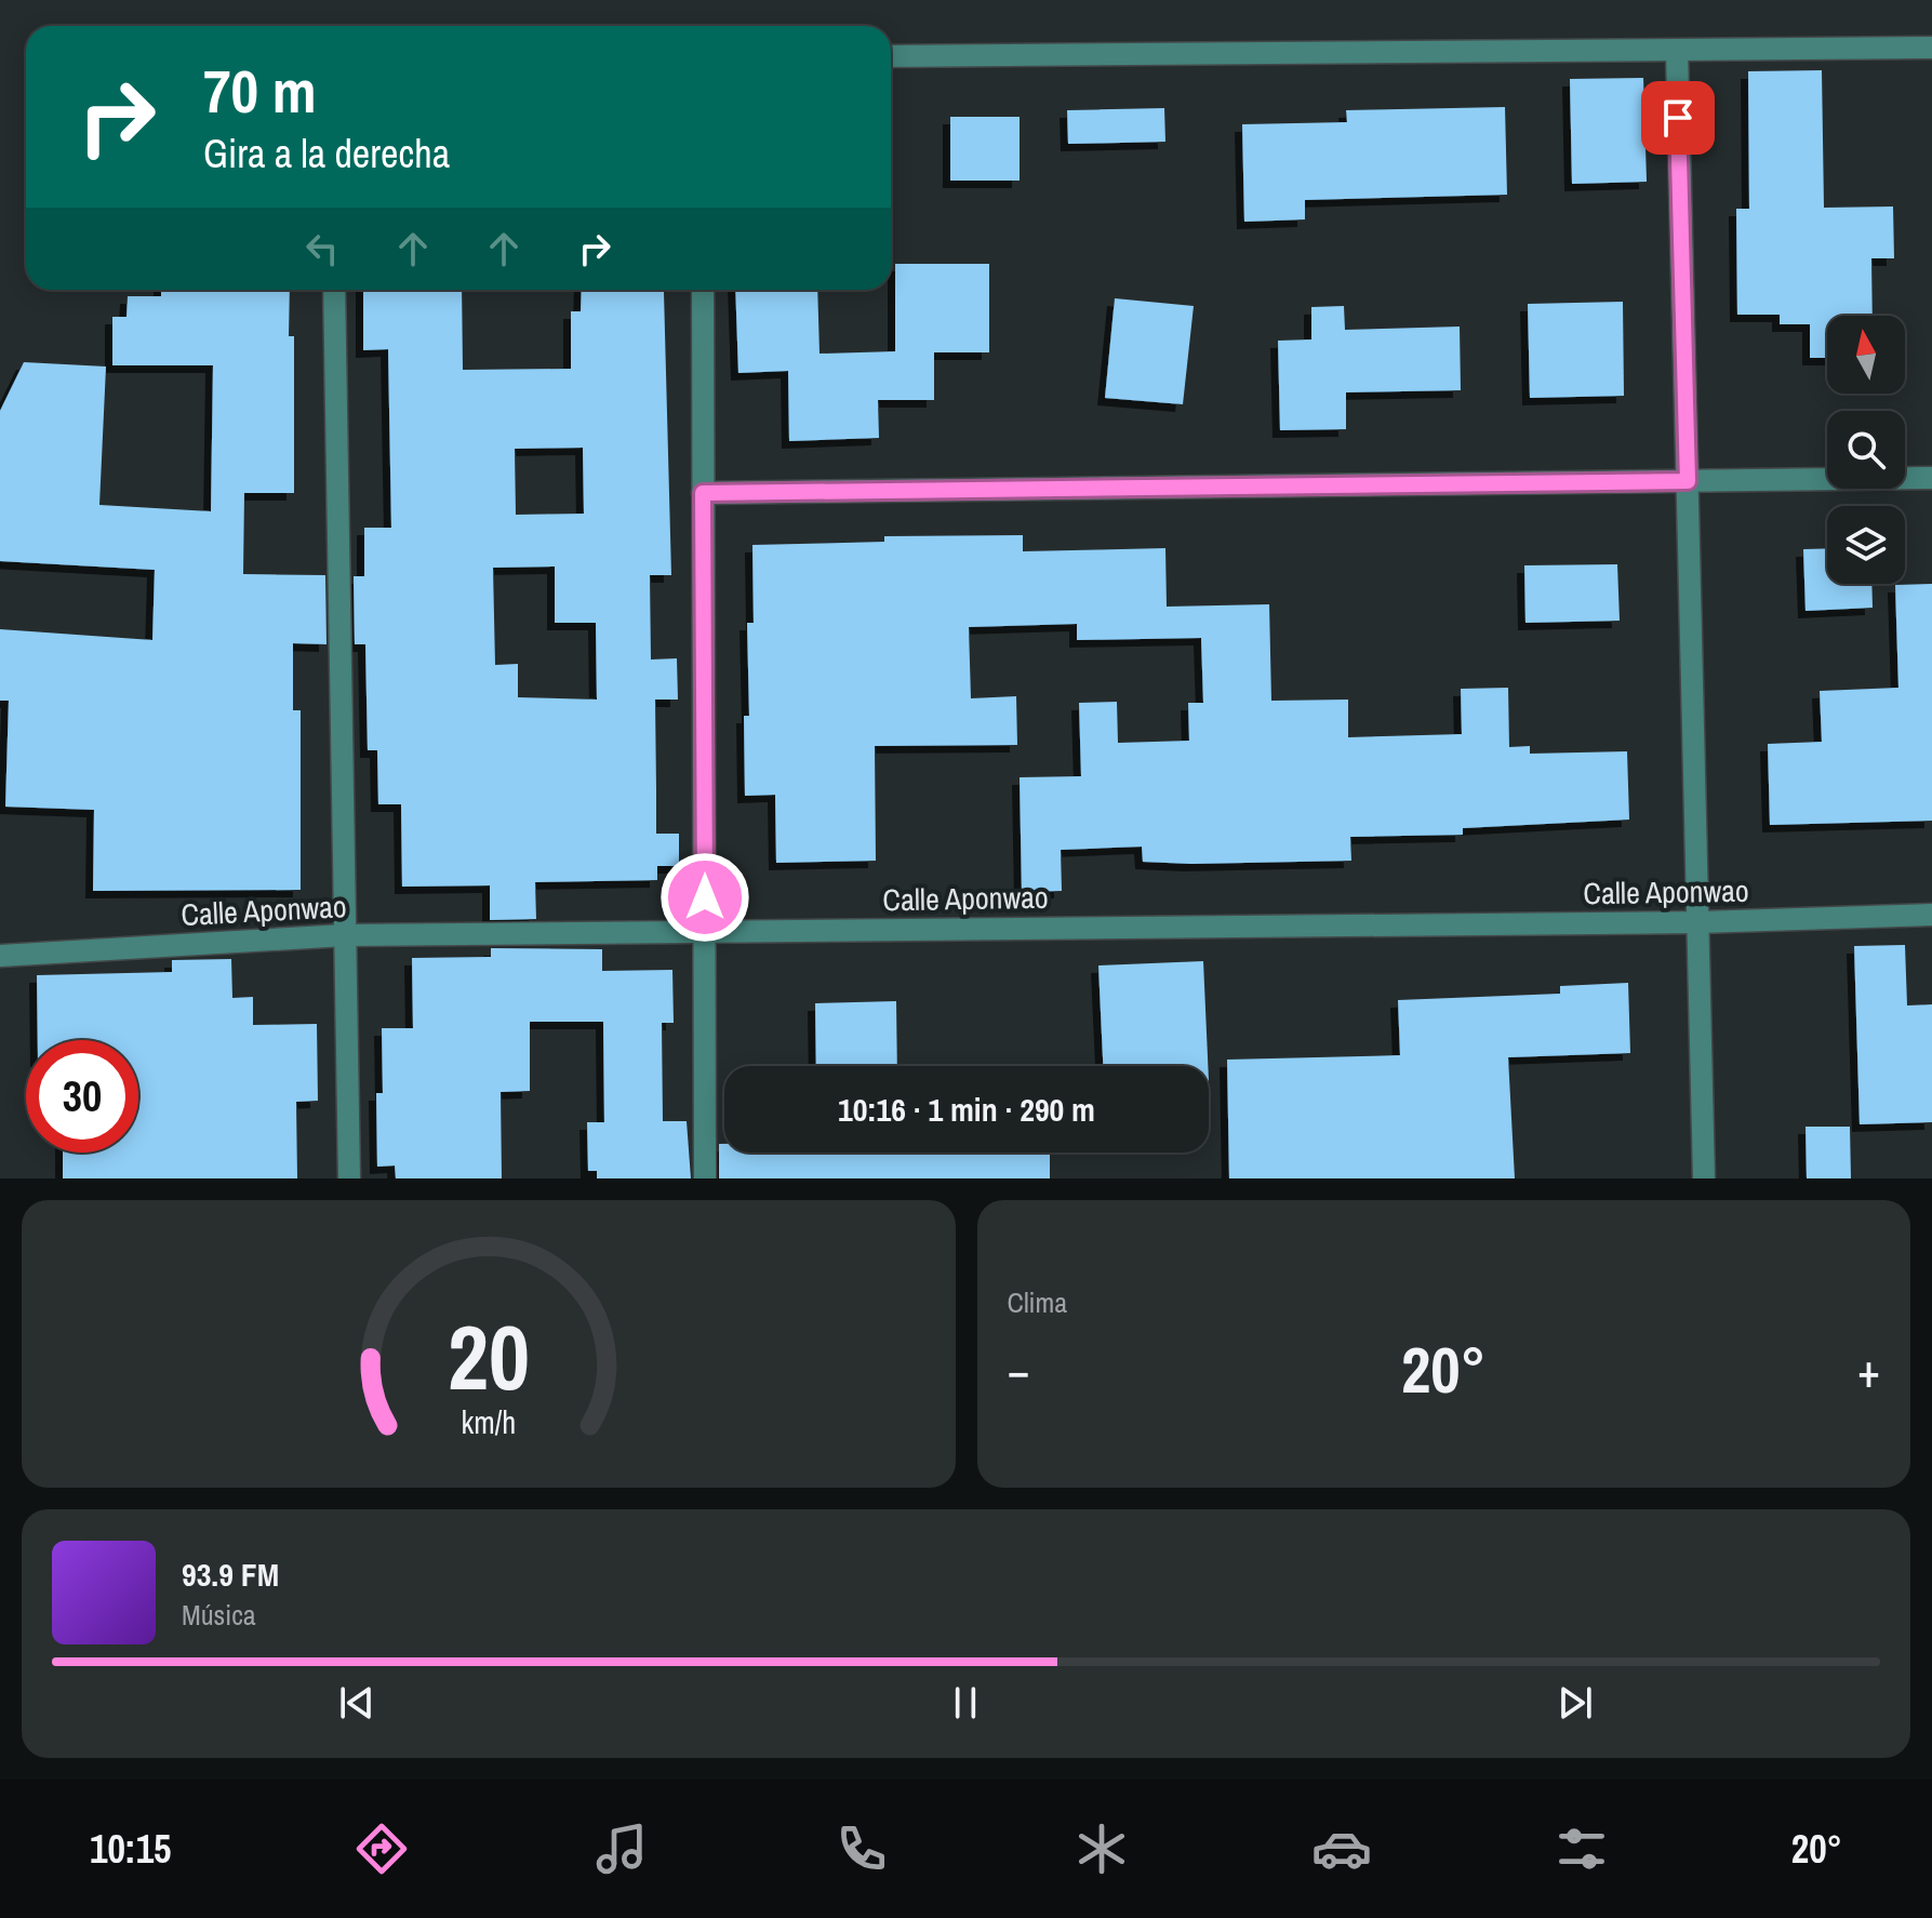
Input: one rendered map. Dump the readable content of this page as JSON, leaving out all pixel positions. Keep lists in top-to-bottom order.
{
  "streets": {
    "street": ["Calle Aponwao"]
  },
  "north": "top",
  "page": {
    "turn": ["70 m", "Gira a la derecha"],
    "limit": "30",
    "trip": "10:16 · 1 min · 290 m",
    "tile": "Clima",
    "heat": ["−", "20°", "+"],
    "song": ["93.9 FM", "Música"],
    "tabs": ["10:15", "20°"],
    "gauge": ["20", "km/h"]
  }
}
